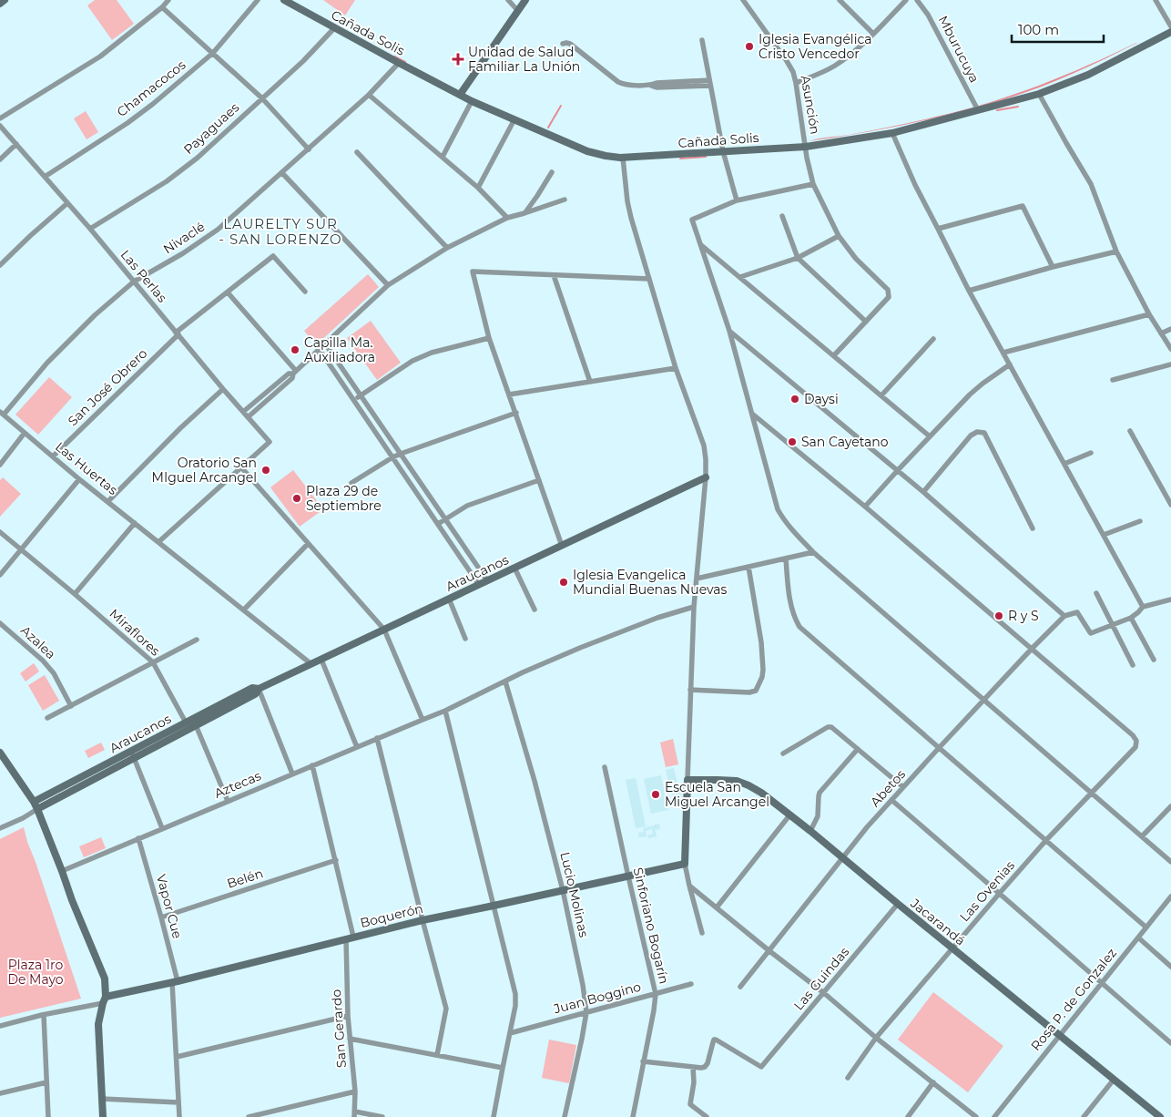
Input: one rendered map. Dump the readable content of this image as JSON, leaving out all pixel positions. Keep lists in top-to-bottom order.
{
  "streets": {
    "street": [
      "Cañada Solis",
      "Mburucuya",
      "Chamacocos",
      "Asunción",
      "Payaguaes",
      "Nivaclé",
      "Las Perlas",
      "San José Obrero",
      "Las Huertas",
      "Araucanos",
      "Miraflores",
      "Azalea",
      "Aztecas",
      "Abetos",
      "Belén",
      "Las Ovenias",
      "Lucio Molinas",
      "Vapor Cue",
      "Boquerón",
      "Jacarandá",
      "Sinforiano Bogarín",
      "Las Guindas",
      "Juan Boggino",
      "Rosa P. de Gonzalez",
      "San Gerardo"
    ]
  },
  "crossings": [
    ["Cañada Solis", "Mburucuya"],
    ["Cañada Solis", "Asunción"],
    ["Cañada Solis", "Payaguaes"],
    ["Cañada Solis", "Nivaclé"],
    ["Chamacocos", "Las Perlas"],
    ["Payaguaes", "Las Perlas"],
    ["Nivaclé", "Las Perlas"],
    ["Nivaclé", "Las Huertas"],
    ["Las Perlas", "San José Obrero"],
    ["San José Obrero", "Las Huertas"],
    ["Las Huertas", "Araucanos"],
    ["Araucanos", "Miraflores"],
    ["Aztecas", "Lucio Molinas"],
    ["Aztecas", "Vapor Cue"],
    ["Abetos", "Las Ovenias"],
    ["Abetos", "Jacarandá"],
    ["Belén", "Vapor Cue"],
    ["Las Ovenias", "Jacarandá"],
    ["Lucio Molinas", "Boquerón"],
    ["Lucio Molinas", "Juan Boggino"],
    ["Vapor Cue", "Boquerón"],
    ["Boquerón", "Sinforiano Bogarín"],
    ["Boquerón", "San Gerardo"],
    ["Jacarandá", "Las Guindas"],
    ["Jacarandá", "Rosa P. de Gonzalez"],
    ["Sinforiano Bogarín", "Juan Boggino"]
  ],
  "districts": ["LAURELTY SUR - SAN LORENZO"],
  "parks": ["Plaza 1ro De Mayo"],
  "places": {
    "other": [
      "Iglesia Evangélica Cristo Vencedor",
      "Capilla Ma. Auxiliadora",
      "Daysi",
      "San Cayetano",
      "Oratorio San MIguel Arcangel",
      "Plaza 29 de Septiembre",
      "Iglesia Evangelica Mundial Buenas Nuevas",
      "R y S",
      "Escuela San Miguel Arcangel"
    ],
    "health": ["Unidad de Salud Familiar La Unión"]
  },
  "scale_bar": "100 m"
}
